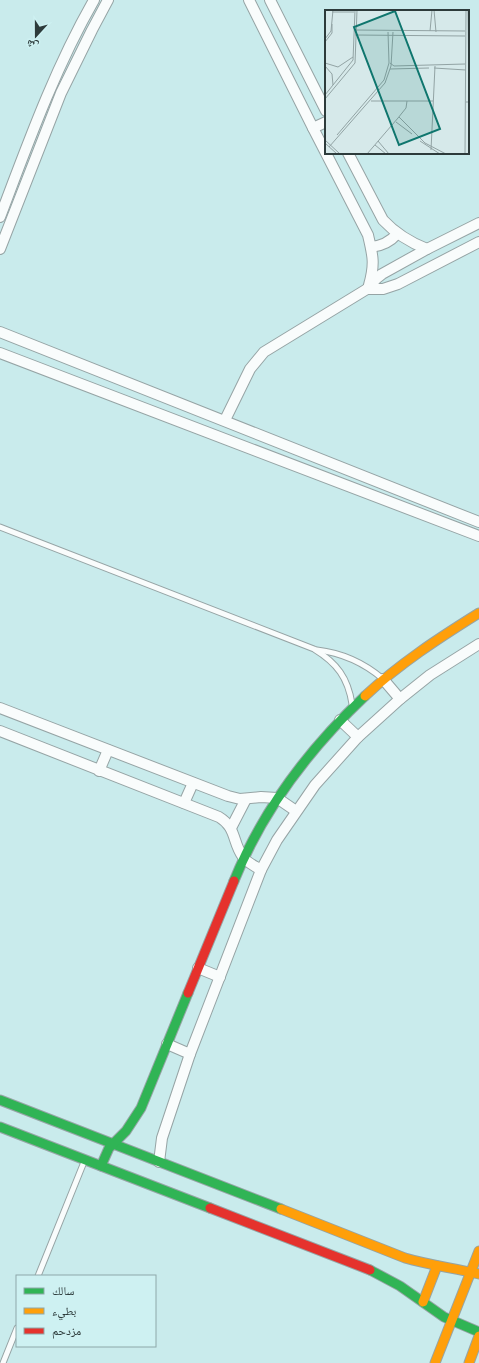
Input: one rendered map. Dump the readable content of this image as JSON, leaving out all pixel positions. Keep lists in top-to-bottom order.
{
  "legend": ["سالك", "بطيء", "مزدحم"],
  "north": "bottom"
}
